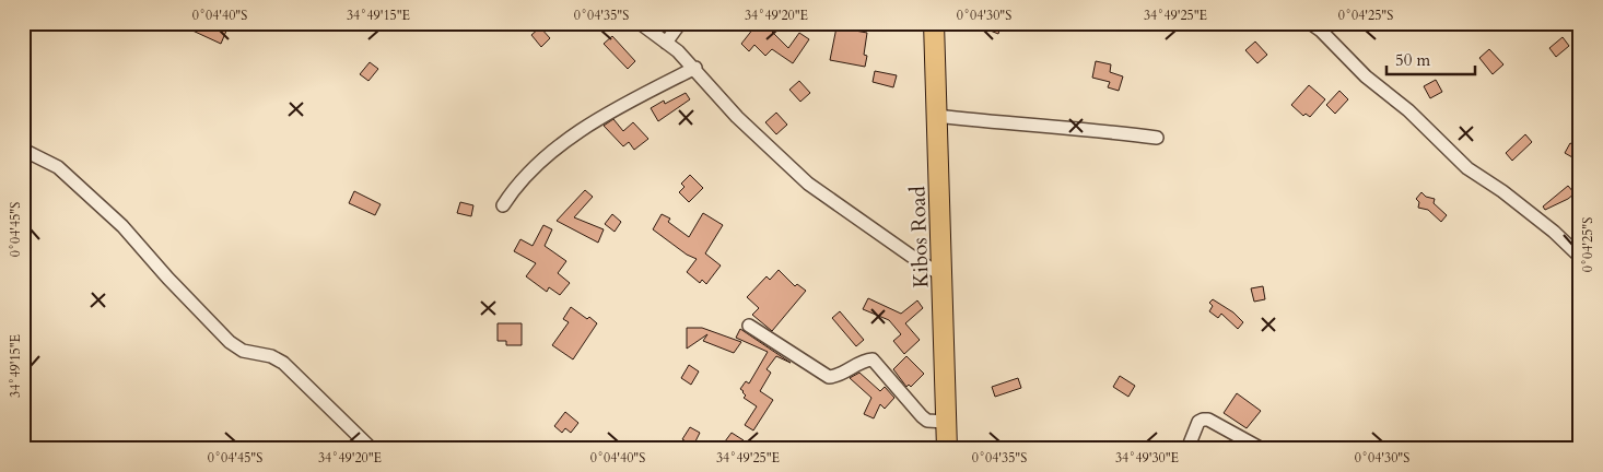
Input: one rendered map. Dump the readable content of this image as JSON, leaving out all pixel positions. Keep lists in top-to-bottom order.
{
  "streets": {
    "main road": ["Kibos Road"]
  },
  "scale_bar": "50 m",
  "coordinates": [
    "0°04'40\"S",
    "34°49'15\"E",
    "0°04'35\"S",
    "34°49'20\"E",
    "0°04'30\"S",
    "34°49'25\"E",
    "0°04'25\"S",
    "0°04'45\"S",
    "34°49'30\"E"
  ]
}
